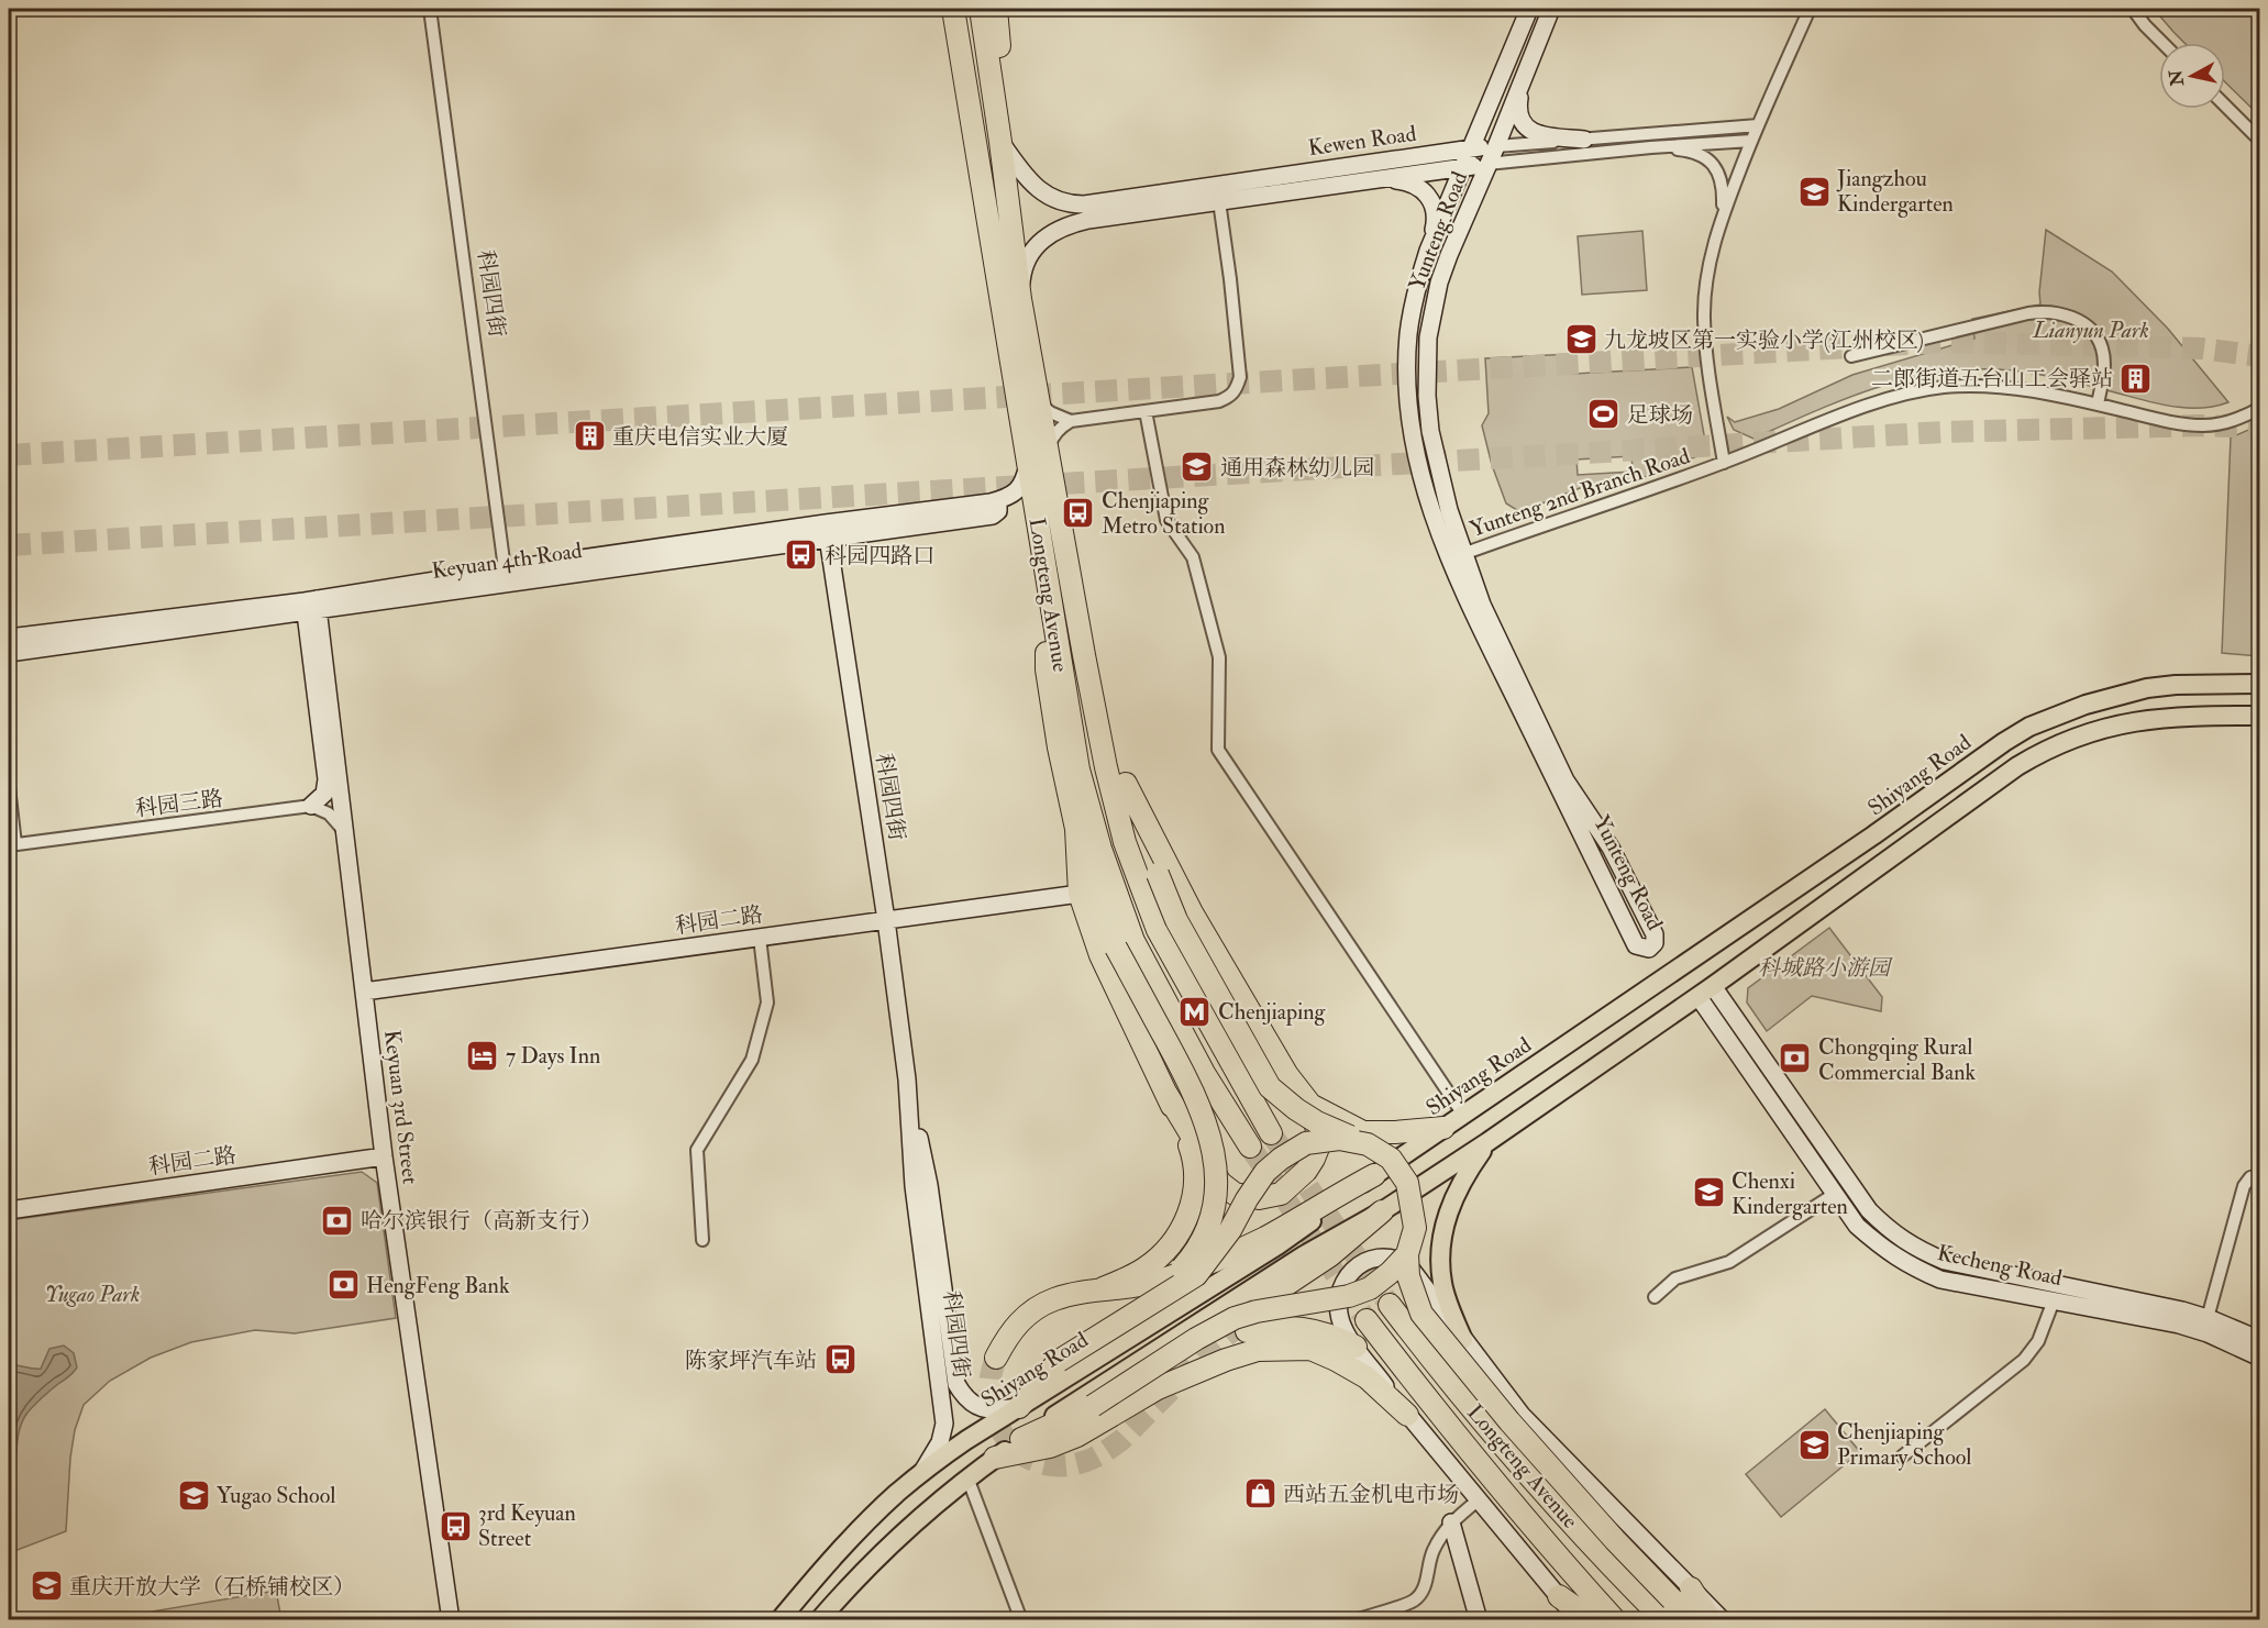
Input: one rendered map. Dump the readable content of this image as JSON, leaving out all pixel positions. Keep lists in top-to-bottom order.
{
  "streets": {
    "highway": ["Longteng Avenue"],
    "main road": ["Shiyang Road"],
    "street": [
      "Kewen Road",
      "Yunteng Road",
      "科园四街",
      "Yunteng 2nd Branch Road",
      "Keyuan 4th Road",
      "科园三路",
      "科园二路",
      "Keyuan 3rd Street",
      "Kecheng Road"
    ]
  },
  "crossings": [
    ["Kewen Road", "Yunteng Road"],
    ["Kewen Road", "Yunteng 2nd Branch Road"],
    ["Kewen Road", "Longteng Avenue"],
    ["Yunteng Road", "Yunteng 2nd Branch Road"],
    ["科园四街", "Keyuan 4th Road"],
    ["科园四街", "Shiyang Road"],
    ["科园四街", "科园二路"],
    ["Keyuan 4th Road", "Longteng Avenue"],
    ["Keyuan 4th Road", "Keyuan 3rd Street"],
    ["科园二路", "Keyuan 3rd Street"]
  ],
  "parks": ["Lianyun Park", "科城路小游园", "Yugao Park"],
  "places": {
    "school or university": [
      "Jiangzhou Kindergarten",
      "九龙坡区第一实验小学(江州校区)",
      "通用森林幼儿园",
      "Chenxi Kindergarten",
      "Chenjiaping Primary School",
      "Yugao School",
      "重庆开放大学（石桥铺校区）"
    ],
    "building": ["二郎街道五台山工会驿站", "重庆电信实业大厦"],
    "sports": ["足球场"],
    "bus stop": [
      "Chenjiaping Metro Station",
      "科园四路口",
      "陈家坪汽车站",
      "3rd Keyuan Street"
    ],
    "metro station": ["Chenjiaping"],
    "hotel": ["7 Days Inn"],
    "bank": ["Chongqing Rural Commercial Bank", "哈尔滨银行（高新支行）", "HengFeng Bank"],
    "shop": ["西站五金机电市场"]
  },
  "north": "left"
}
